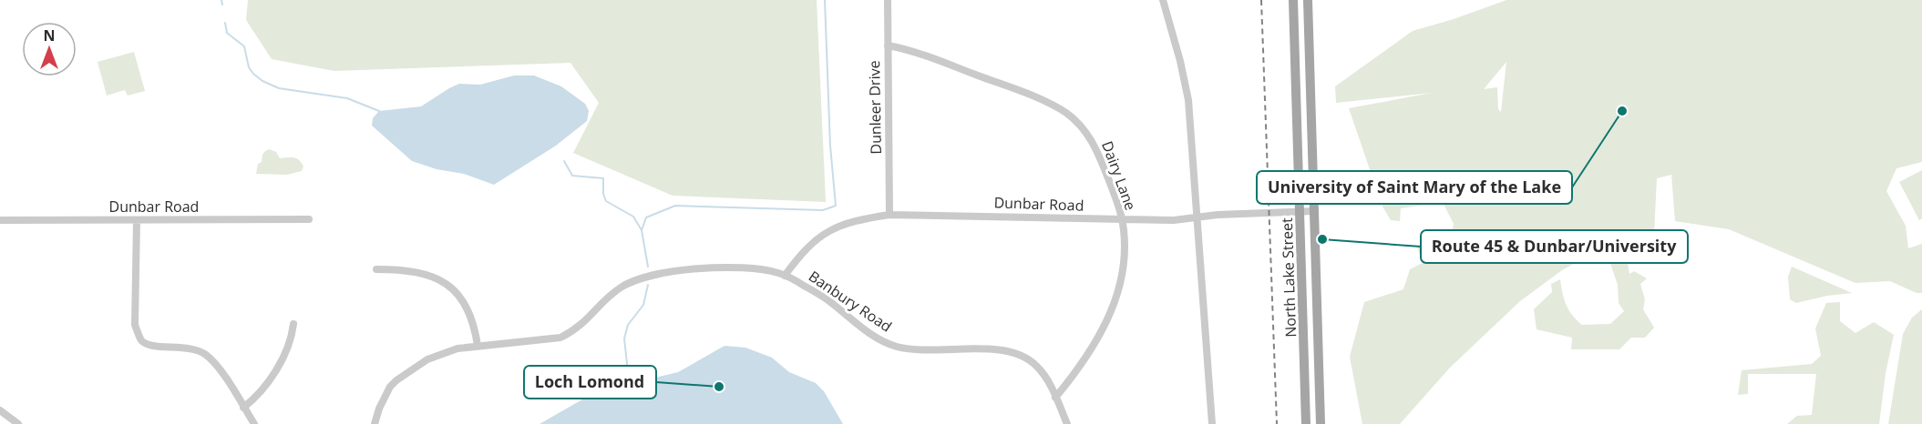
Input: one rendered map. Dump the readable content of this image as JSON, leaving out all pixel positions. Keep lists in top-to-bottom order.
{
  "streets": {
    "main road": ["North Lake Street"],
    "street": [
      "Dunleer Drive",
      "Dairy Lane",
      "Dunbar Road",
      "Banbury Road"
    ]
  },
  "crossings": [
    ["Dunleer Drive", "Dairy Lane"],
    ["Dunleer Drive", "Dunbar Road"],
    ["Dairy Lane", "Dunbar Road"],
    ["Dairy Lane", "Banbury Road"],
    ["Dunbar Road", "North Lake Street"],
    ["Dunbar Road", "Banbury Road"]
  ],
  "places": ["University of Saint Mary of the Lake", "Route 45 & Dunbar/University", "Loch Lomond"],
  "north": "top"
}
